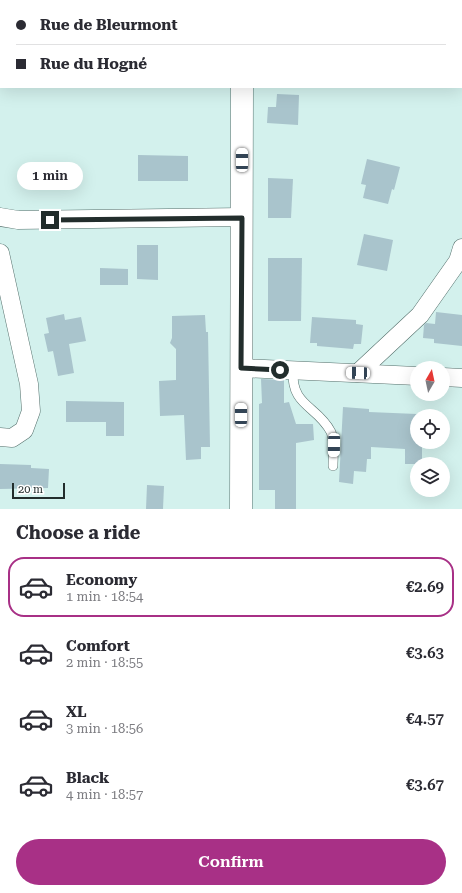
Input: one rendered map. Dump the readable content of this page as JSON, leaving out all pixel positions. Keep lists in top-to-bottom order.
{
  "scale_bar": "20 m",
  "north": "top",
  "page": {
    "banner": ["Rue de Bleurmont", "Rue du Hogné"],
    "bubble": "1 min",
    "scale": "20 m",
    "heading": "Choose a ride",
    "list": [
      {
        "name": "Economy",
        "note": "1 min · 18:54",
        "value": "€2.69"
      },
      {
        "name": "Comfort",
        "note": "2 min · 18:55",
        "value": "€3.63"
      },
      {
        "name": "XL",
        "note": "3 min · 18:56",
        "value": "€4.57"
      },
      {
        "name": "Black",
        "note": "4 min · 18:57",
        "value": "€3.67"
      }
    ],
    "buttons": "Confirm"
  }
}
